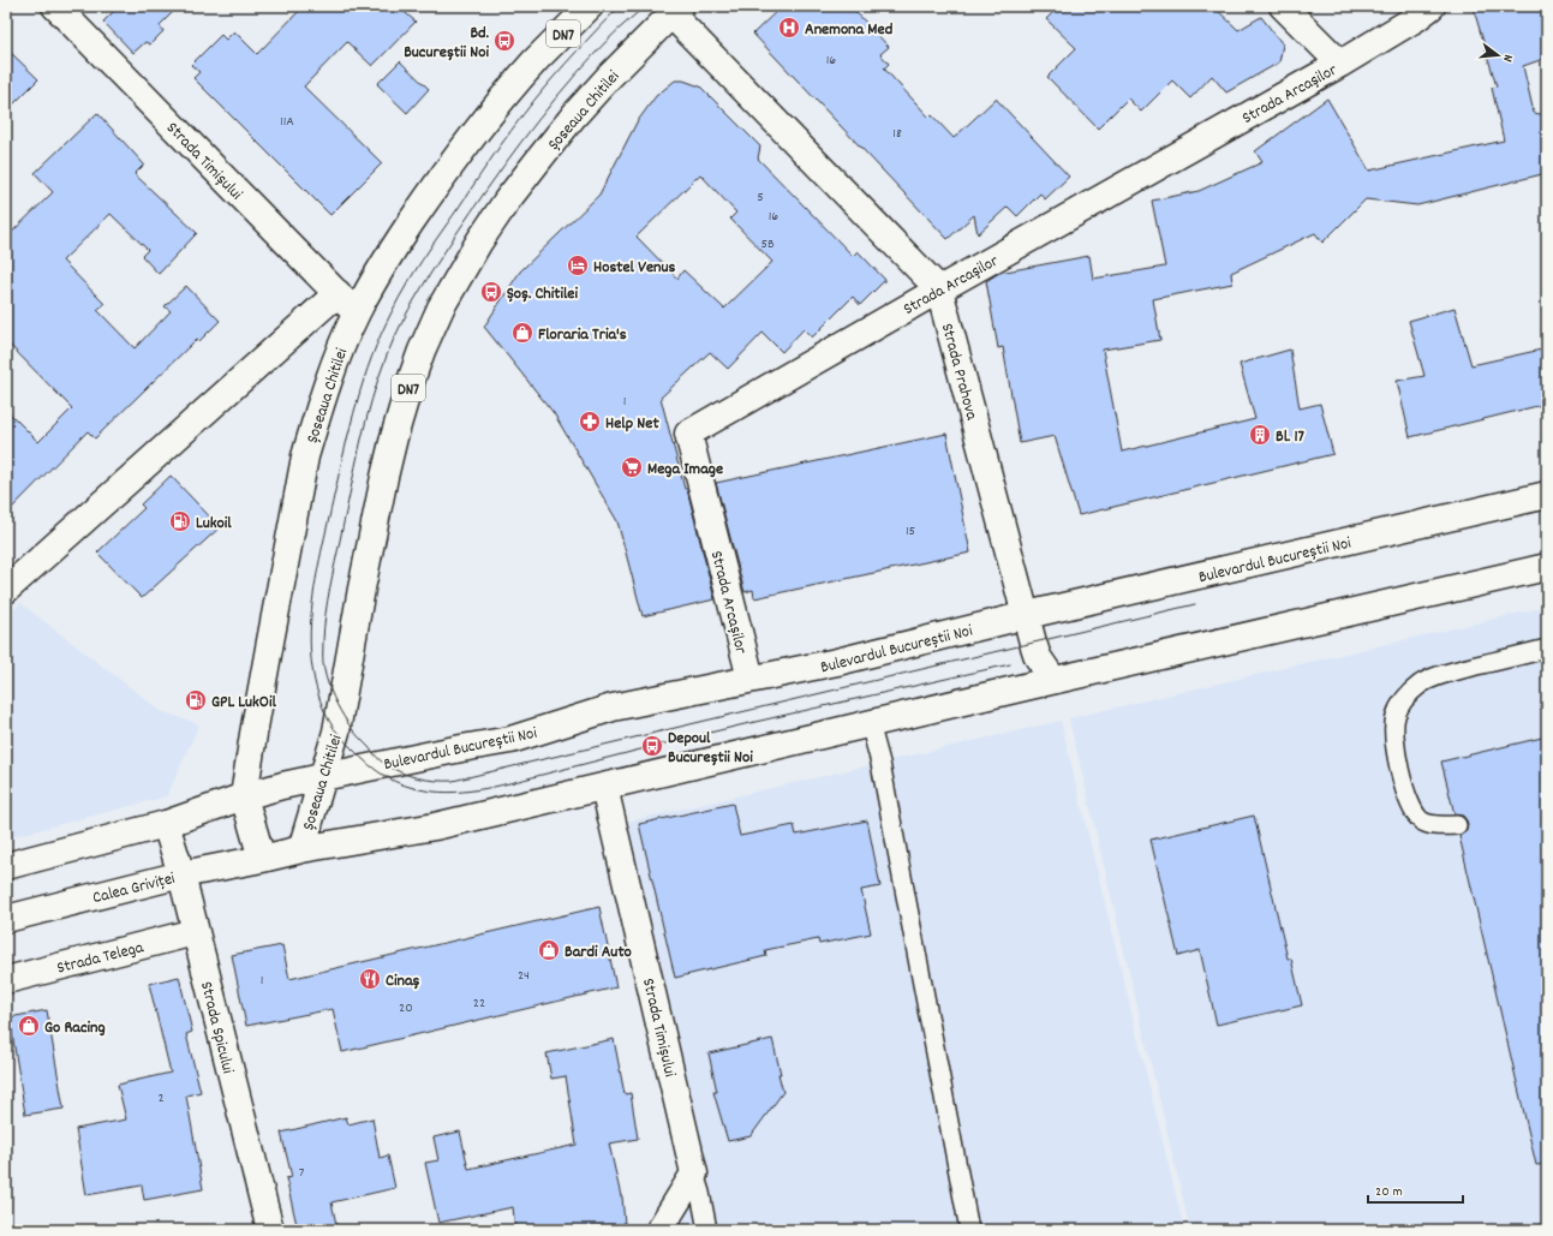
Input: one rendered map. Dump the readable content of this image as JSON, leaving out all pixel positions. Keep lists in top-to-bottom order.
{
  "streets": {
    "main road": [
      "DN7",
      "Strada Arcașilor",
      "Șoseaua Chitilei",
      "Strada Timișului",
      "Strada Prahova",
      "Bulevardul Bucureștii Noi",
      "Calea Griviței",
      "Strada Telega",
      "Strada Spicului"
    ]
  },
  "crossings": [
    ["Strada Arcașilor", "Strada Prahova"],
    ["Strada Arcașilor", "Bulevardul Bucureștii Noi"],
    ["Șoseaua Chitilei", "Strada Timișului"],
    ["Șoseaua Chitilei", "Strada Prahova"],
    ["Șoseaua Chitilei", "Bulevardul Bucureștii Noi"],
    ["Șoseaua Chitilei", "Calea Griviței"],
    ["Strada Prahova", "Bulevardul Bucureștii Noi"],
    ["Calea Griviței", "Strada Spicului"],
    ["Strada Telega", "Strada Spicului"]
  ],
  "places": {
    "hospital": ["Anemona Med"],
    "bus stop": ["Bd. Bucureștii Noi", "Șoș. Chitilei", "Depoul Bucureștii Noi"],
    "hotel": ["Hostel Venus"],
    "shop": ["Floraria Tria's", "Bardi Auto", "Go Racing"],
    "pharmacy": ["Help Net"],
    "building": ["Bl. 17"],
    "supermarket": ["Mega Image"],
    "fuel station": ["Lukoil", "GPL LukOil"],
    "restaurant": ["Cinaș"]
  },
  "house_numbers": [
    "16",
    "11A",
    "18",
    "5",
    "16",
    "5B",
    "1",
    "15",
    "24",
    "1",
    "22",
    "20",
    "2",
    "7"
  ],
  "scale_bar": "20 m",
  "north": "right"
}
